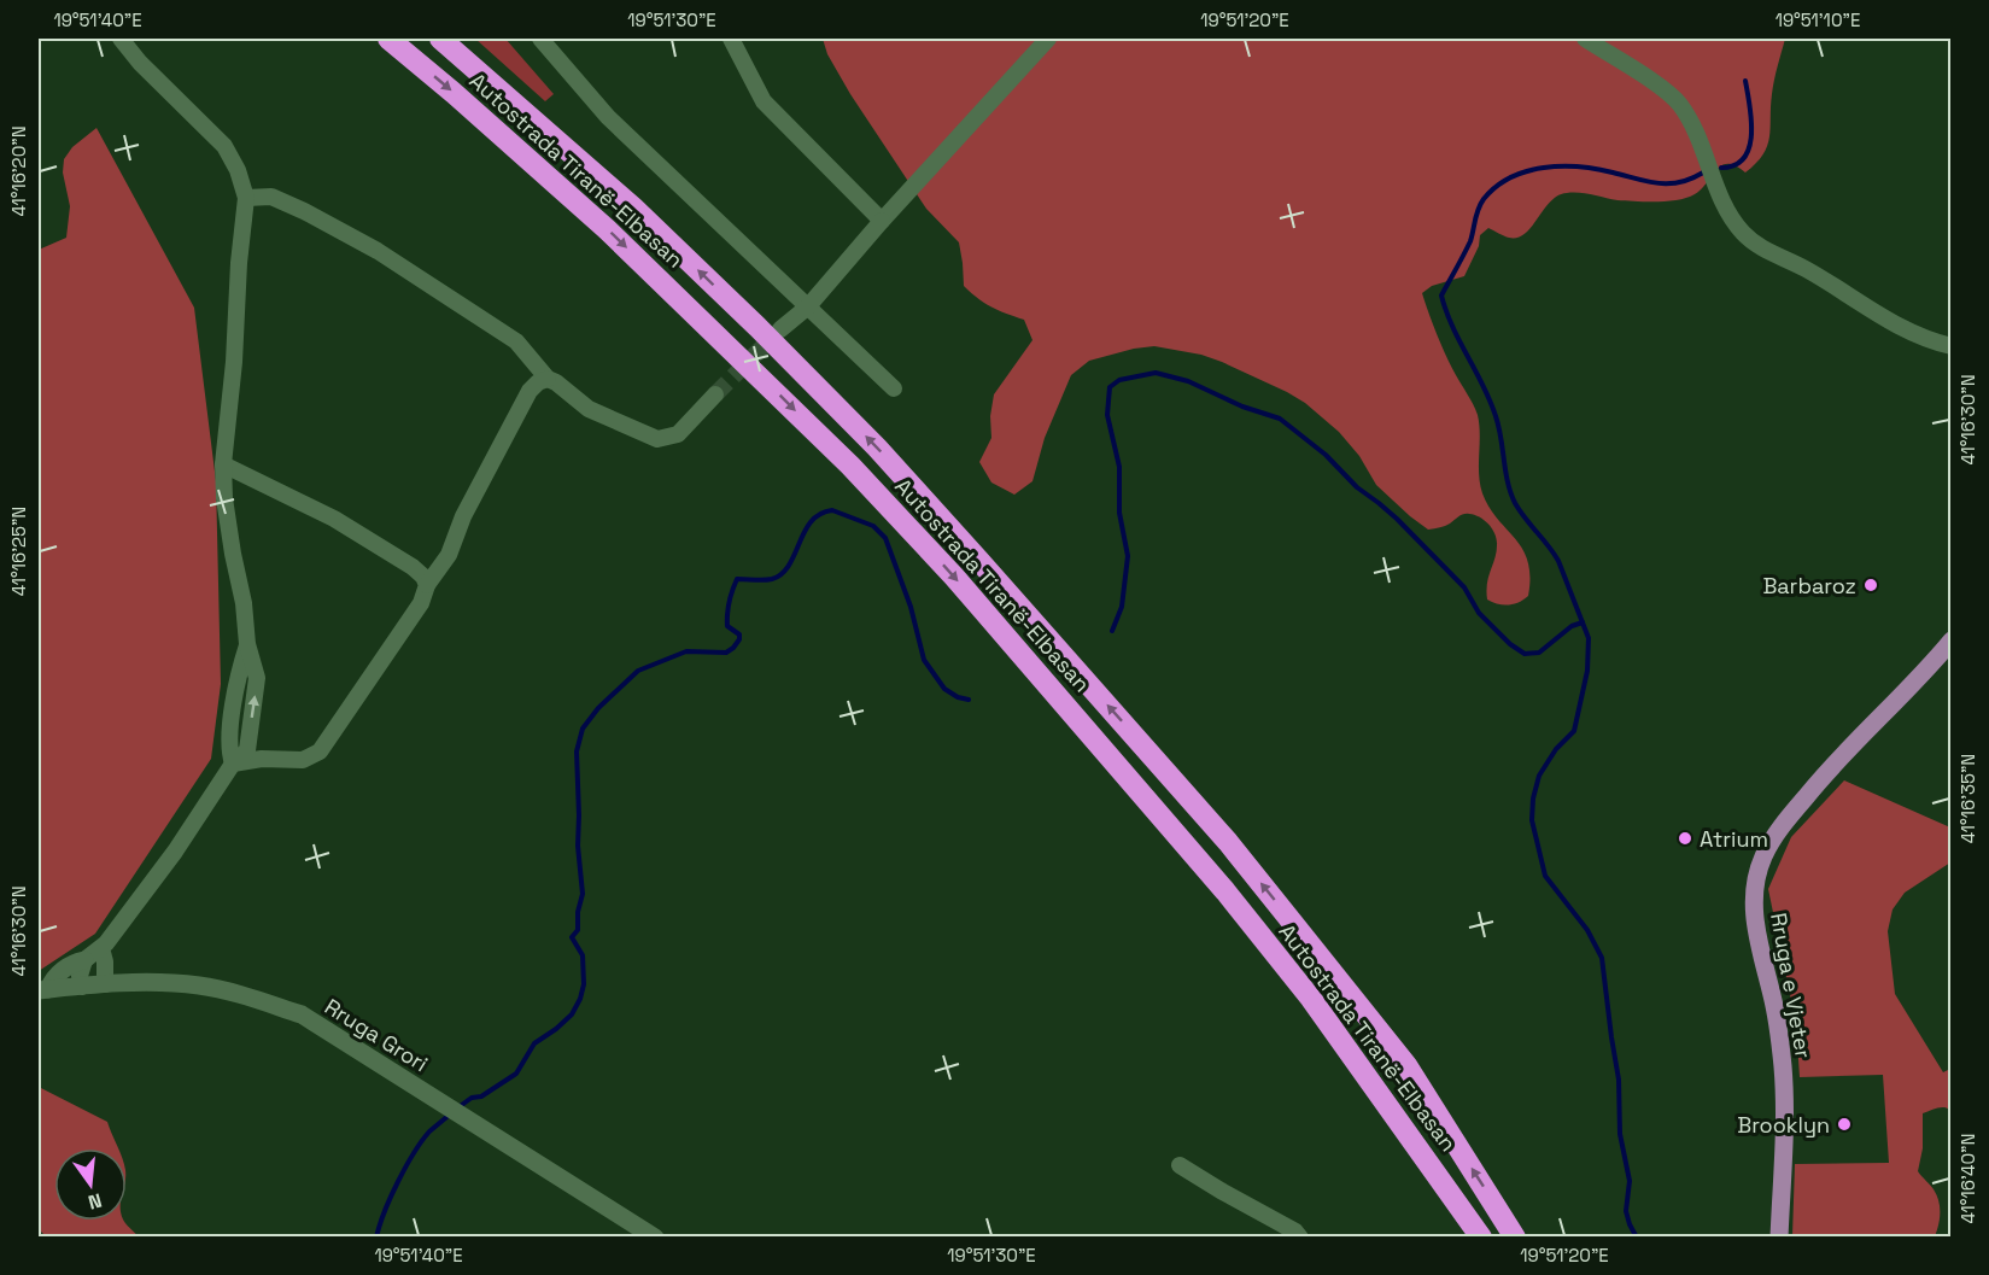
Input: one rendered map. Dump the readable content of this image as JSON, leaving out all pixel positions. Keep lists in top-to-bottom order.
{
  "streets": {
    "highway": ["Autostrada Tiranë-Elbasan"],
    "main road": ["Rruga e Vjeter", "Rruga Grori"]
  },
  "places": ["Barbaroz", "Atrium", "Brooklyn"],
  "north": "bottom",
  "coordinates": [
    "19°51'40\"E",
    "19°51'30\"E",
    "19°51'20\"E",
    "19°51'10\"E",
    "41°16'20\"N",
    "41°16'30\"N",
    "41°16'25\"N",
    "41°16'35\"N",
    "41°16'40\"N"
  ]
}
